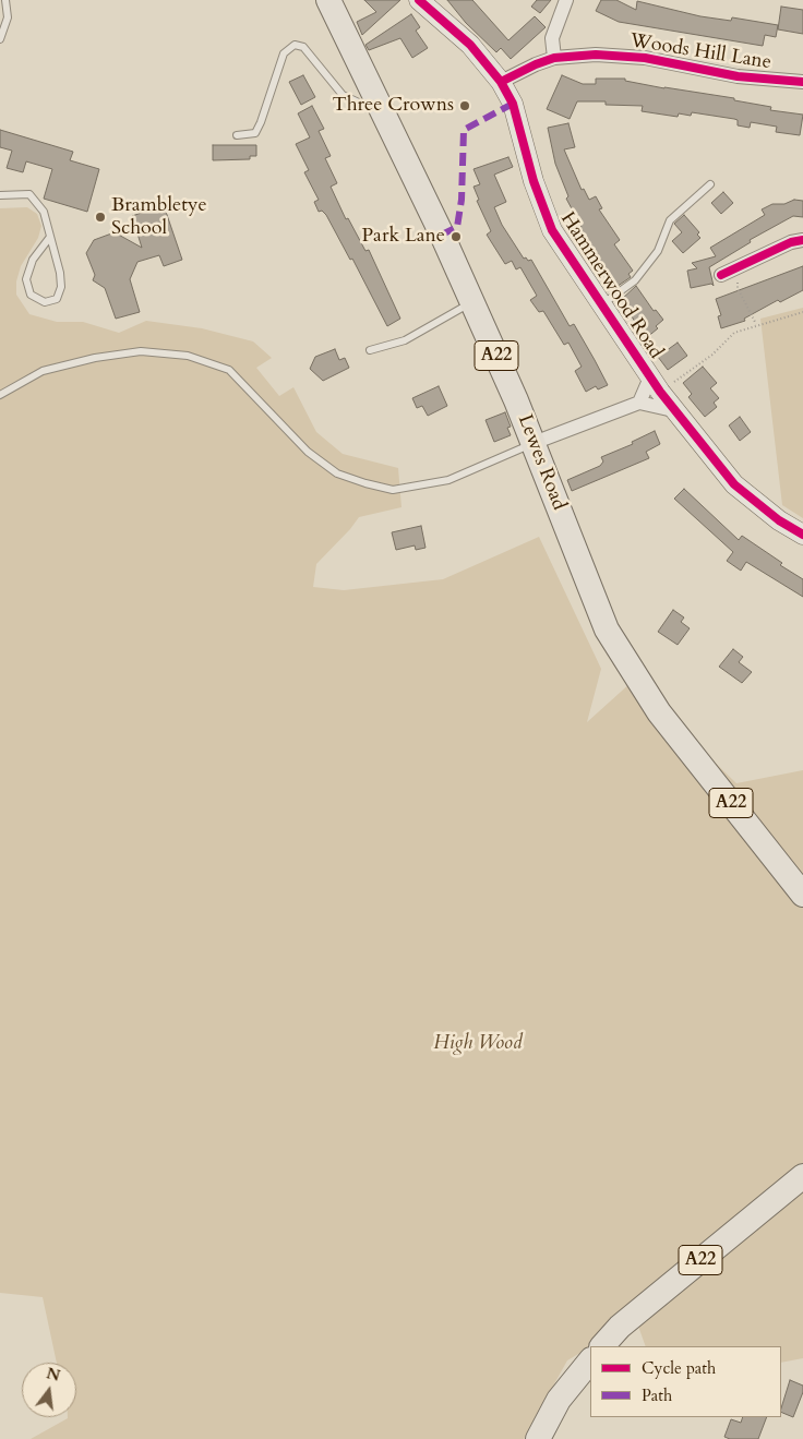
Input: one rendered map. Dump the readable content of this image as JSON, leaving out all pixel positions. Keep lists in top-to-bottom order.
{
  "streets": {
    "highway": ["A22", "Lewes Road"],
    "street": ["Woods Hill Lane", "Hammerwood Road"]
  },
  "crossings": [
    ["Woods Hill Lane", "Hammerwood Road"]
  ],
  "parks": ["High Wood"],
  "places": ["Three Crowns", "Brambletye School", "Park Lane"],
  "legend": ["Cycle path", "Path"],
  "north": "top"
}
